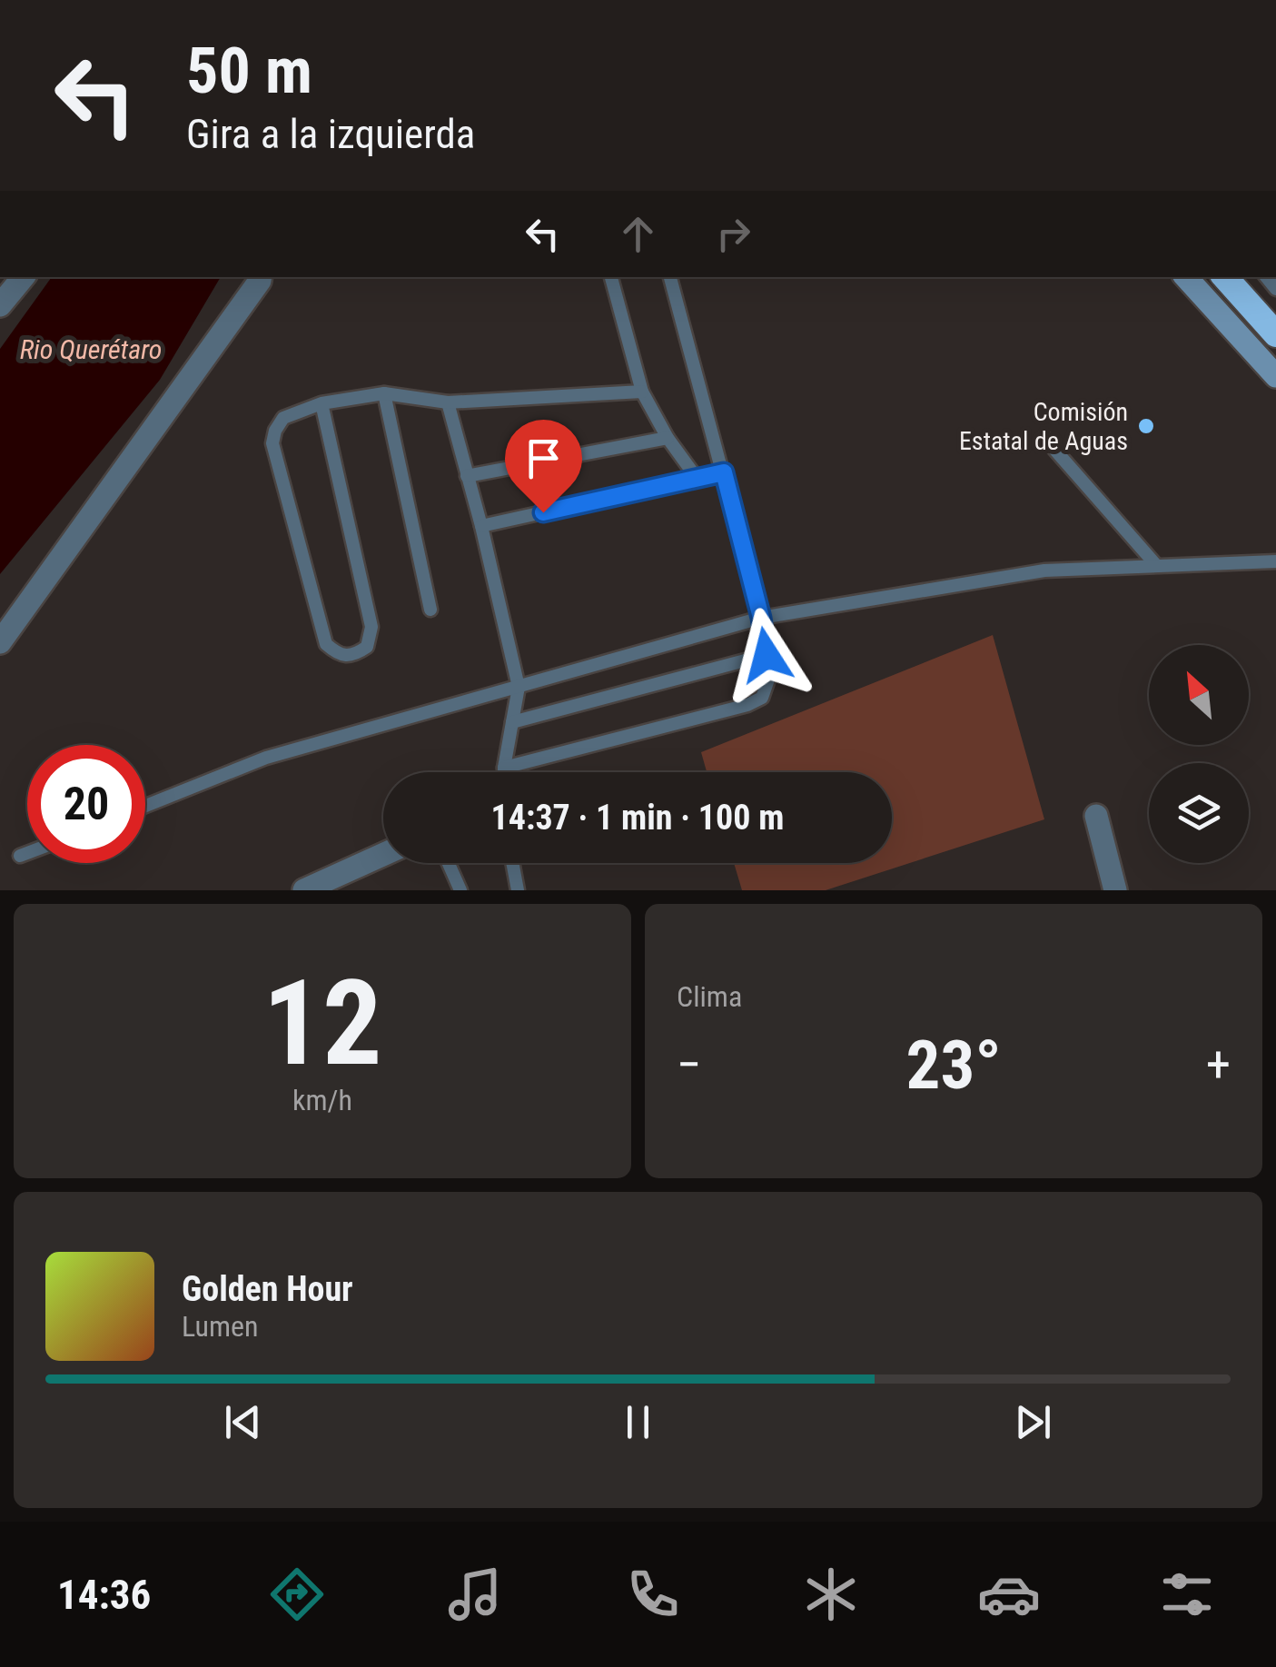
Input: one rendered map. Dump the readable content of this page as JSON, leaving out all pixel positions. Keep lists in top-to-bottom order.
{
  "water": ["Rio Querétaro"],
  "places": ["Comisión Estatal de Aguas"],
  "north": "top left",
  "page": {
    "turn": ["50 m", "Gira a la izquierda"],
    "limit": "20",
    "trip": "14:37 · 1 min · 100 m",
    "tile": [
      ["12", "km/h"],
      "Clima"
    ],
    "heat": ["−", "23°", "+"],
    "song": ["Golden Hour", "Lumen"],
    "tabs": "14:36"
  }
}
